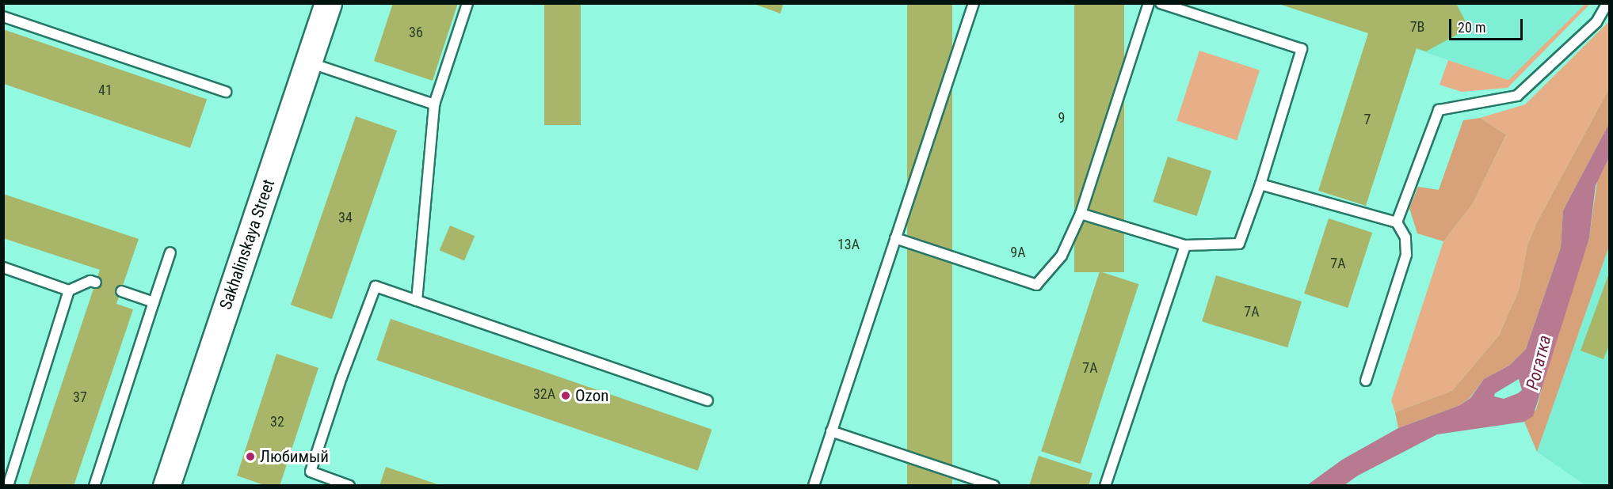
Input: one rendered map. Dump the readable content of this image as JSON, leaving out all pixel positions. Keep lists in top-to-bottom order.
{
  "streets": {
    "main road": ["Sakhalinskaya Street"]
  },
  "water": ["Рогатка"],
  "places": ["Ozon", "Любимый"],
  "house_numbers": [
    "7В",
    "36",
    "41",
    "9",
    "7",
    "34",
    "13А",
    "9А",
    "7А",
    "7А",
    "7А",
    "32А",
    "37",
    "32"
  ],
  "scale_bar": "20 m"
}
